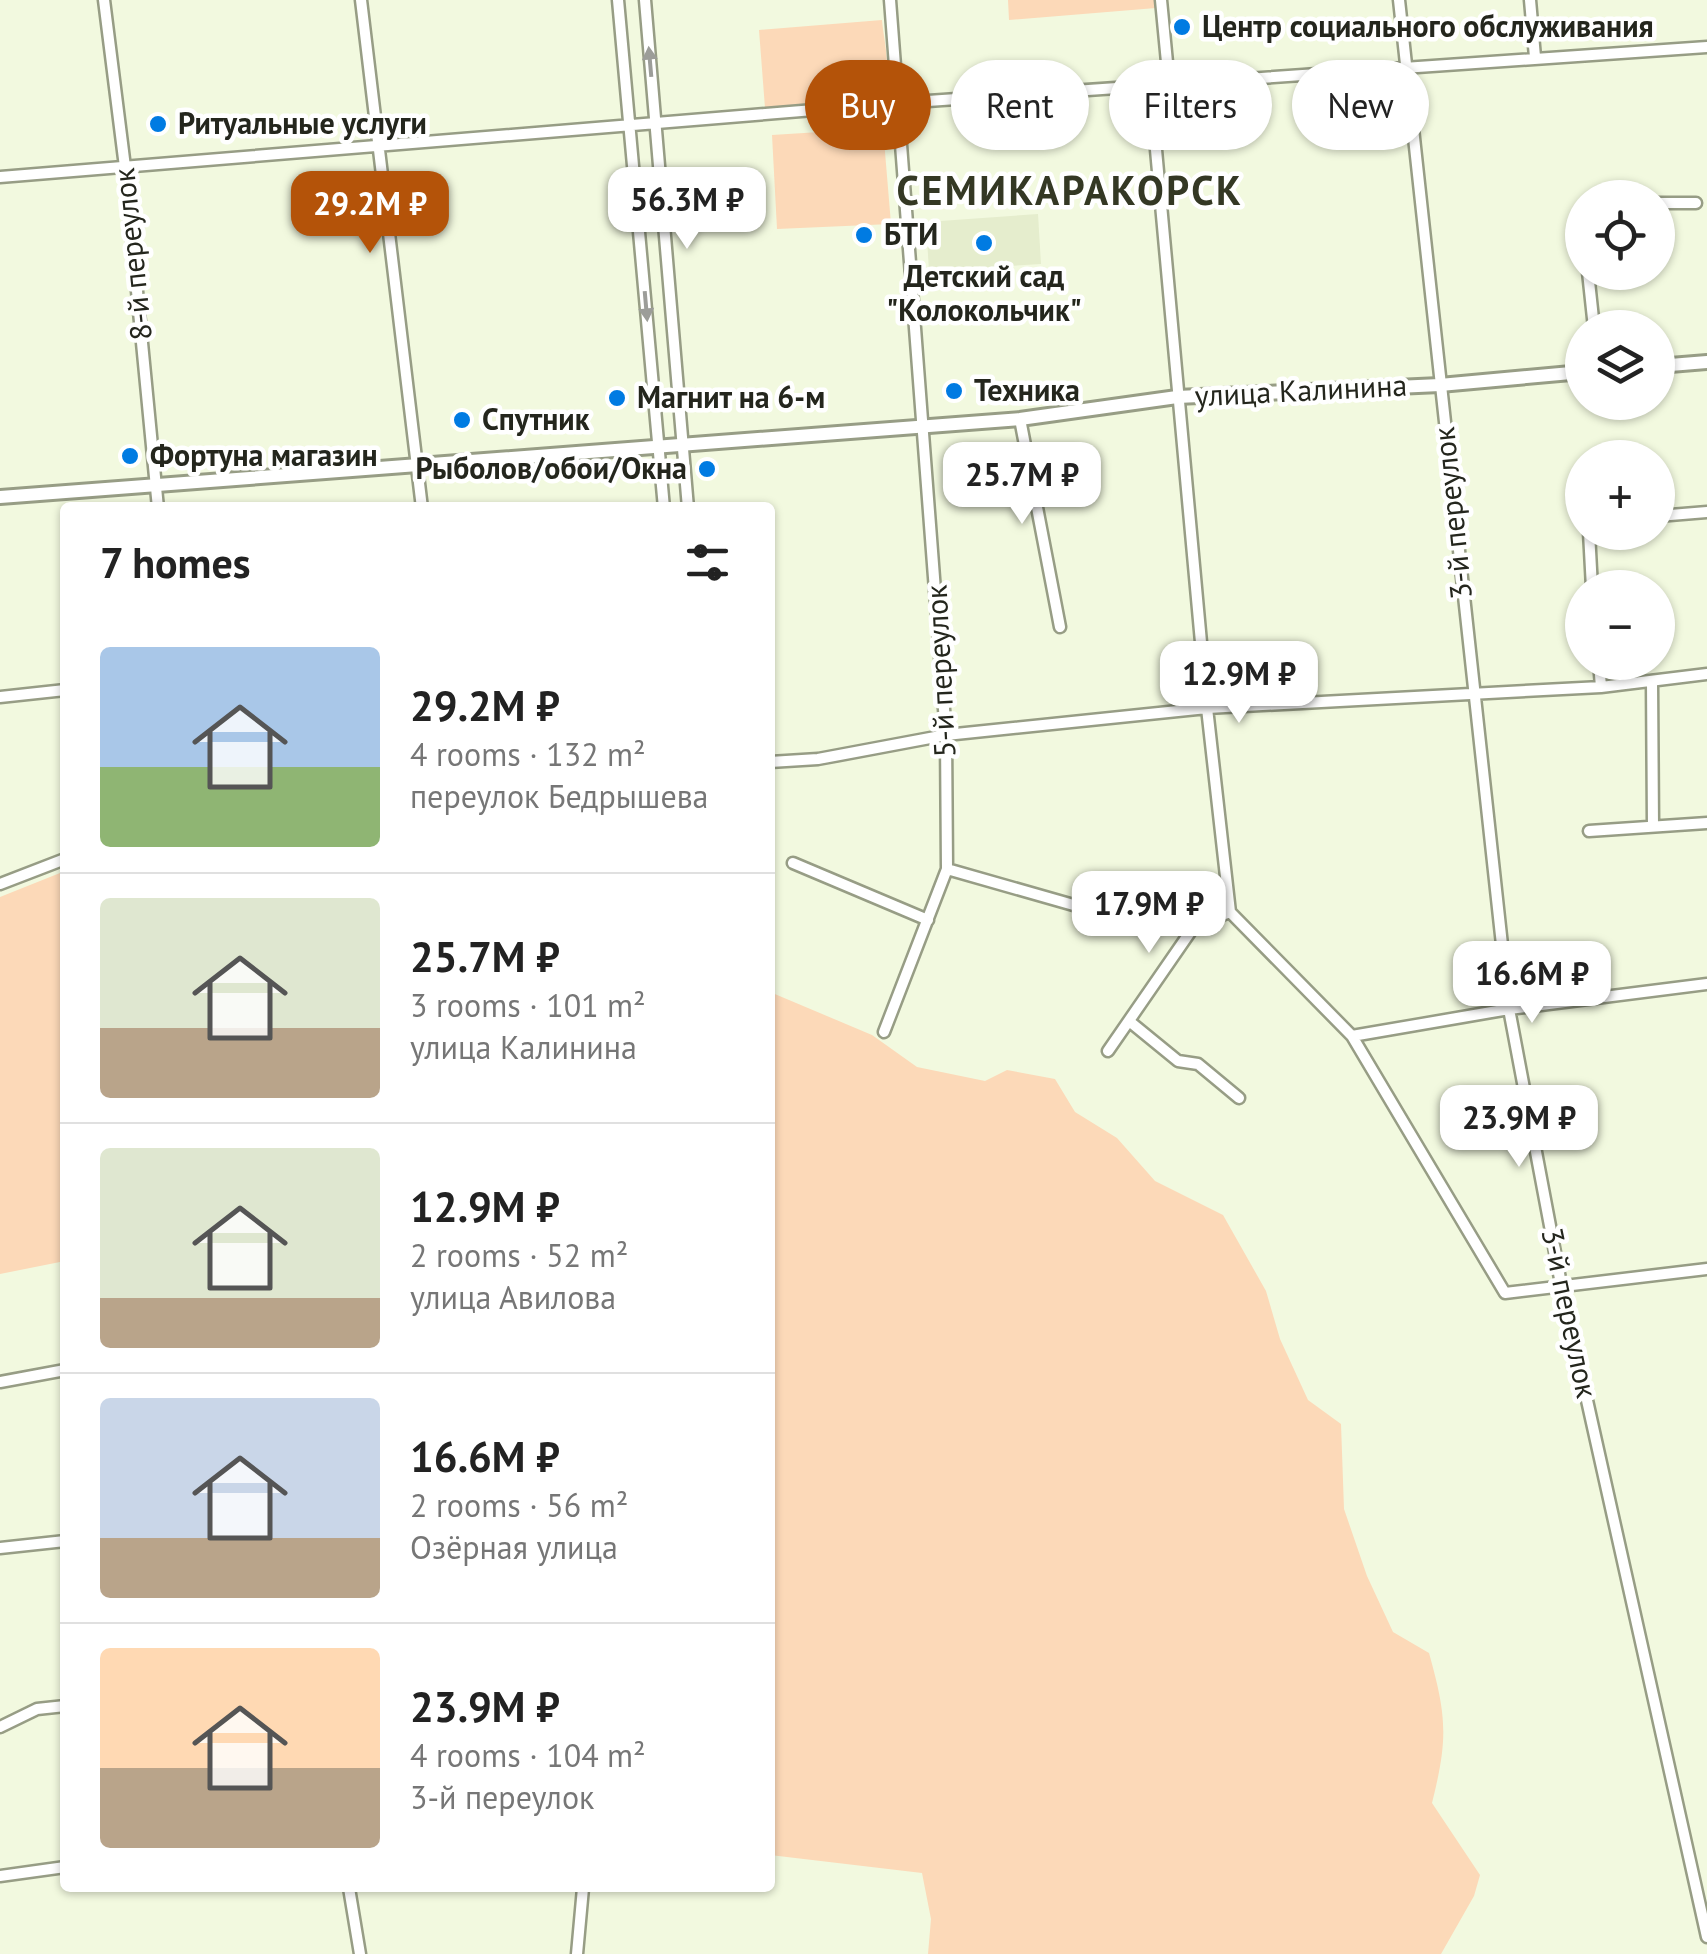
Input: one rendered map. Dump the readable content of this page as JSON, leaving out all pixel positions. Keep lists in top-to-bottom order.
{
  "streets": {
    "main road": ["улица Калинина"],
    "street": ["8-й переулок", "3-й переулок", "5-й переулок"]
  },
  "crossings": [
    ["8-й переулок", "улица Калинина"],
    ["улица Калинина", "3-й переулок"],
    ["улица Калинина", "5-й переулок"]
  ],
  "districts": ["СЕМИКАРАКОРСК"],
  "places": [
    "Центр социального обслуживания",
    "Ритуальные услуги",
    "БТИ",
    "Детский сад \"Колокольчик\"",
    "Техника",
    "Магнит на 6-м",
    "Спутник",
    "Фортуна магазин",
    "Рыболов/обои/Окна"
  ],
  "page": {
    "chip": [
      "Buy",
      "Rent",
      "Filters",
      "New"
    ],
    "price": [
      "56.3M ₽",
      "29.2M ₽",
      "25.7M ₽",
      "12.9M ₽",
      "17.9M ₽",
      "16.6M ₽",
      "23.9M ₽"
    ],
    "map_buttons": ["+", "−"],
    "heading": "7 homes",
    "list": [
      {
        "name": "29.2M ₽",
        "note": "4 rooms · 132 m² · переулок Бедрышева"
      },
      {
        "name": "25.7M ₽",
        "note": "3 rooms · 101 m² · улица Калинина"
      },
      {
        "name": "12.9M ₽",
        "note": "2 rooms · 52 m² · улица Авилова"
      },
      {
        "name": "16.6M ₽",
        "note": "2 rooms · 56 m² · Озёрная улица"
      },
      {
        "name": "23.9M ₽",
        "note": "4 rooms · 104 m² · 3-й переулок"
      }
    ]
  }
}
